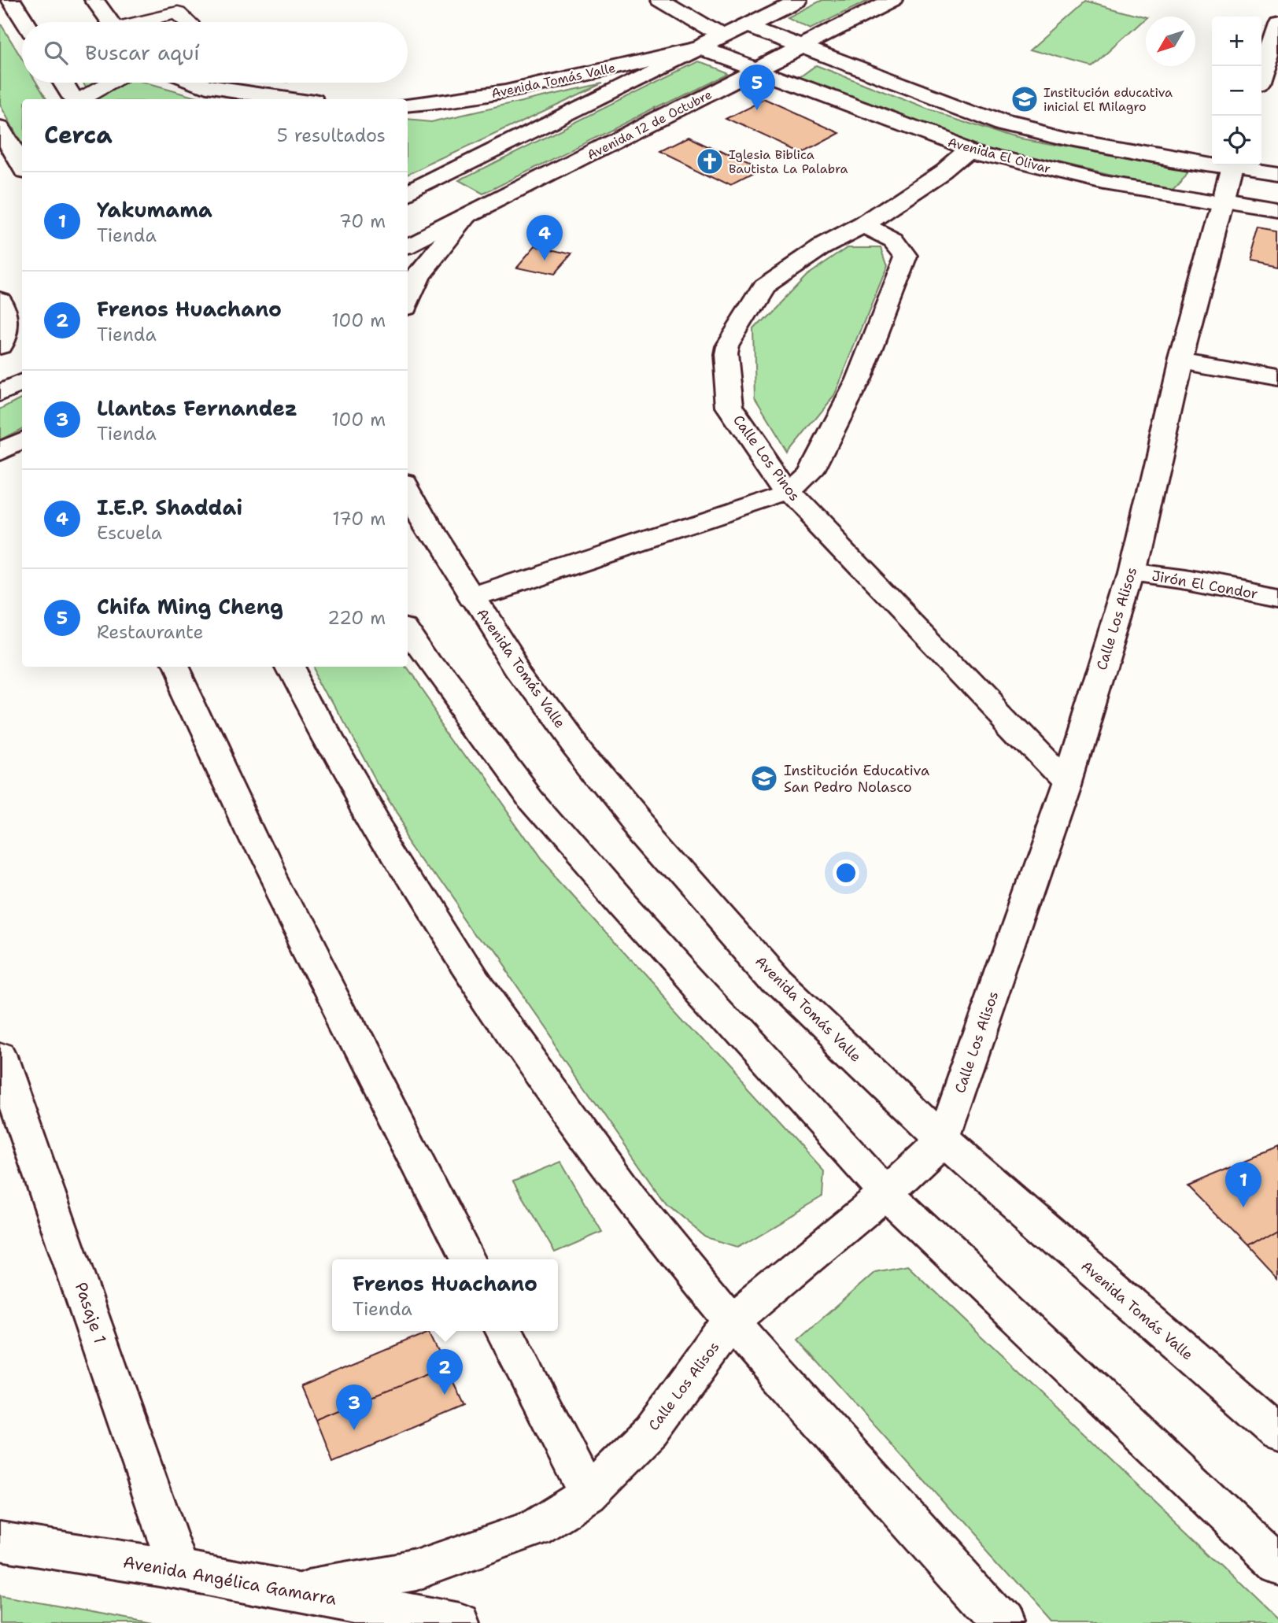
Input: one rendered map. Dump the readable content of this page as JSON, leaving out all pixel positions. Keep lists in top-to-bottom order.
{
  "streets": {
    "street": [
      "Avenida Tomás Valle",
      "Avenida 12 de Octubre",
      "Avenida El Olivar",
      "Calle Los Pinos",
      "Jirón El Condor",
      "Calle Los Alisos",
      "Pasaje 1",
      "Avenida Angélica Gamarra"
    ]
  },
  "crossings": [
    ["Avenida Tomás Valle", "Avenida El Olivar"],
    ["Avenida Tomás Valle", "Calle Los Alisos"],
    ["Avenida 12 de Octubre", "Avenida El Olivar"],
    ["Avenida El Olivar", "Calle Los Pinos"],
    ["Avenida El Olivar", "Calle Los Alisos"],
    ["Calle Los Pinos", "Calle Los Alisos"],
    ["Jirón El Condor", "Calle Los Alisos"],
    ["Calle Los Alisos", "Avenida Angélica Gamarra"],
    ["Pasaje 1", "Avenida Angélica Gamarra"]
  ],
  "places": {
    "school or university": ["Institución educativa inicial El Milagro", "Institución Educativa San Pedro Nolasco"],
    "church": ["Iglesia Biblica Bautista La Palabra"]
  },
  "north": "bottom left",
  "page": {
    "map_buttons": ["+", "−"],
    "search": "Buscar aquí",
    "pins": [
      "5",
      "4",
      "1",
      "2",
      "3"
    ],
    "heading": ["Cerca", "5 resultados"],
    "list": [
      {
        "mark": "1",
        "name": "Yakumama",
        "note": "Tienda",
        "value": "70 m"
      },
      {
        "mark": "2",
        "name": "Frenos Huachano",
        "note": "Tienda",
        "value": "100 m"
      },
      {
        "mark": "3",
        "name": "Llantas Fernandez",
        "note": "Tienda",
        "value": "100 m"
      },
      {
        "mark": "4",
        "name": "I.E.P. Shaddai",
        "note": "Escuela",
        "value": "170 m"
      },
      {
        "mark": "5",
        "name": "Chifa Ming Cheng",
        "note": "Restaurante",
        "value": "220 m"
      }
    ],
    "popup": ["Frenos Huachano", "Tienda"]
  }
}
